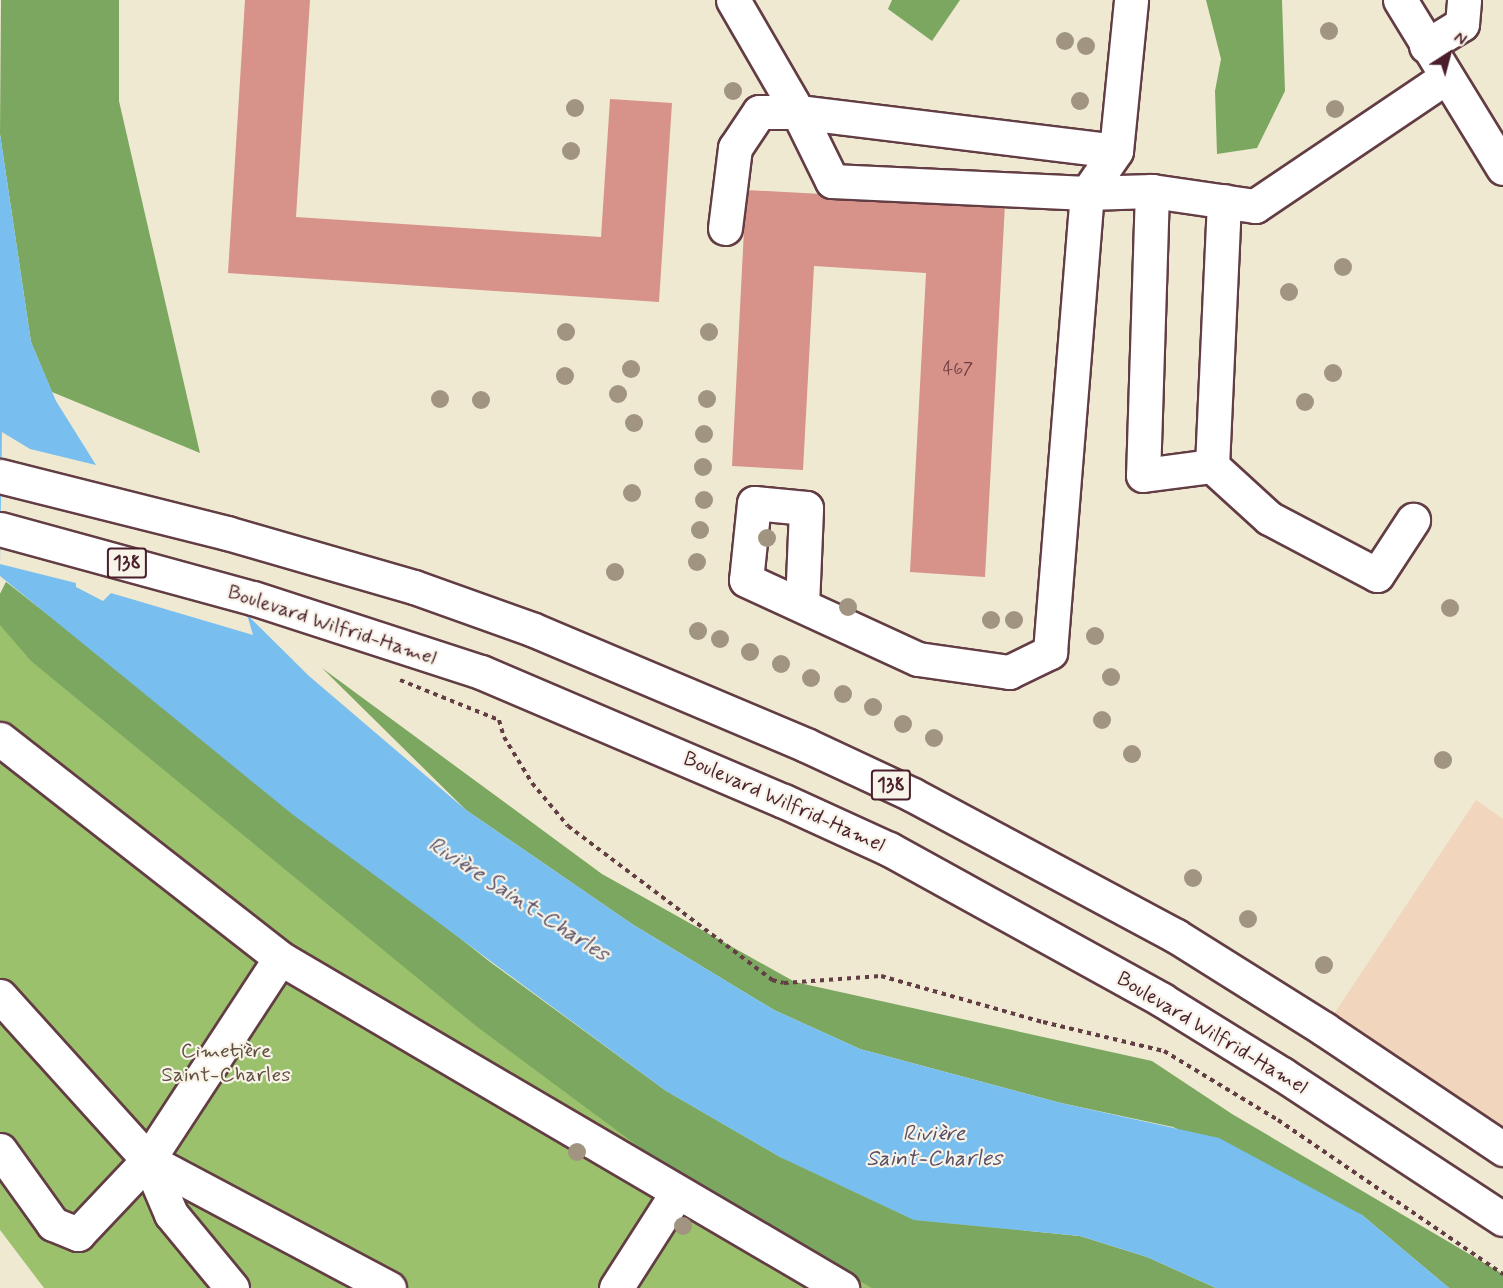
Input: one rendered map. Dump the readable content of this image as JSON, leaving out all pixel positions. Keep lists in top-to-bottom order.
{
  "streets": {
    "main road": ["138", "Boulevard Wilfrid-Hamel"]
  },
  "water": ["Rivière Saint-Charles"],
  "parks": ["Cimetière Saint-Charles"],
  "house_numbers": ["467"],
  "north": "top right"
}
